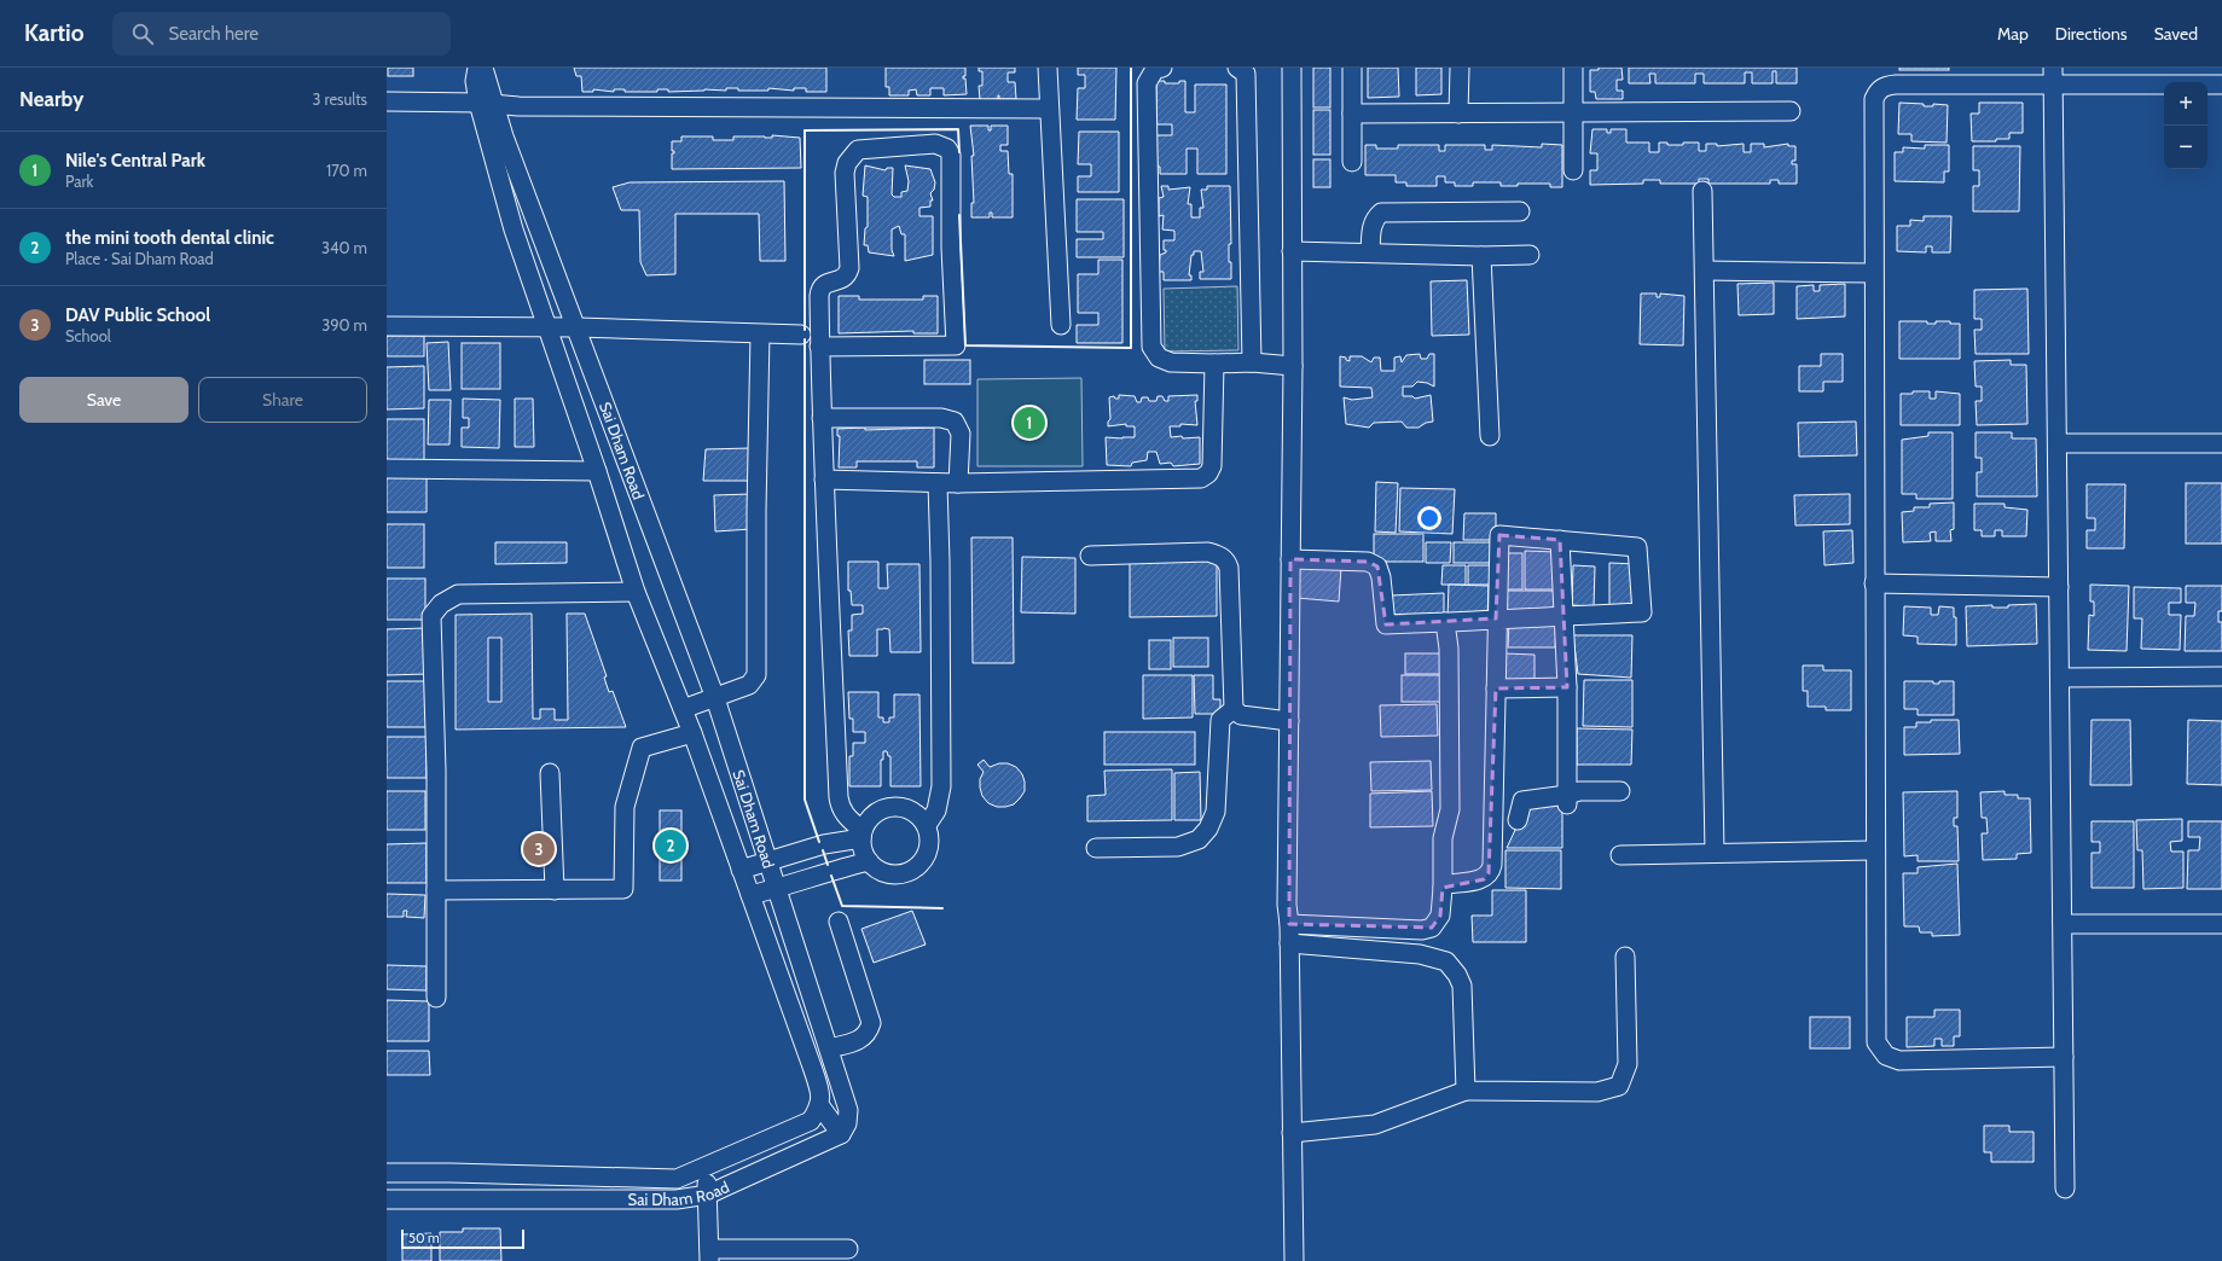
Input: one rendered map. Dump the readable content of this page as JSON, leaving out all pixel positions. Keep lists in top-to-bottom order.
{
  "streets": {
    "street": ["Sai Dham Road"]
  },
  "scale_bar": "50 m",
  "page": {
    "header": "Kartio",
    "search": "Search here",
    "nav": ["Map", "Directions", "Saved"],
    "heading": ["Nearby", "3 results"],
    "map_buttons": ["+", "−"],
    "list": [
      {
        "mark": "1",
        "name": "Nile's Central Park",
        "note": "Park",
        "value": "170 m"
      },
      {
        "mark": "2",
        "name": "the mini tooth dental clinic",
        "note": "Place · Sai Dham Road",
        "value": "340 m"
      },
      {
        "mark": "3",
        "name": "DAV Public School",
        "note": "School",
        "value": "390 m"
      }
    ],
    "buttons": ["Save", "Share"],
    "pins": ["1", "2", "3"],
    "scale": "50 m"
  }
}
